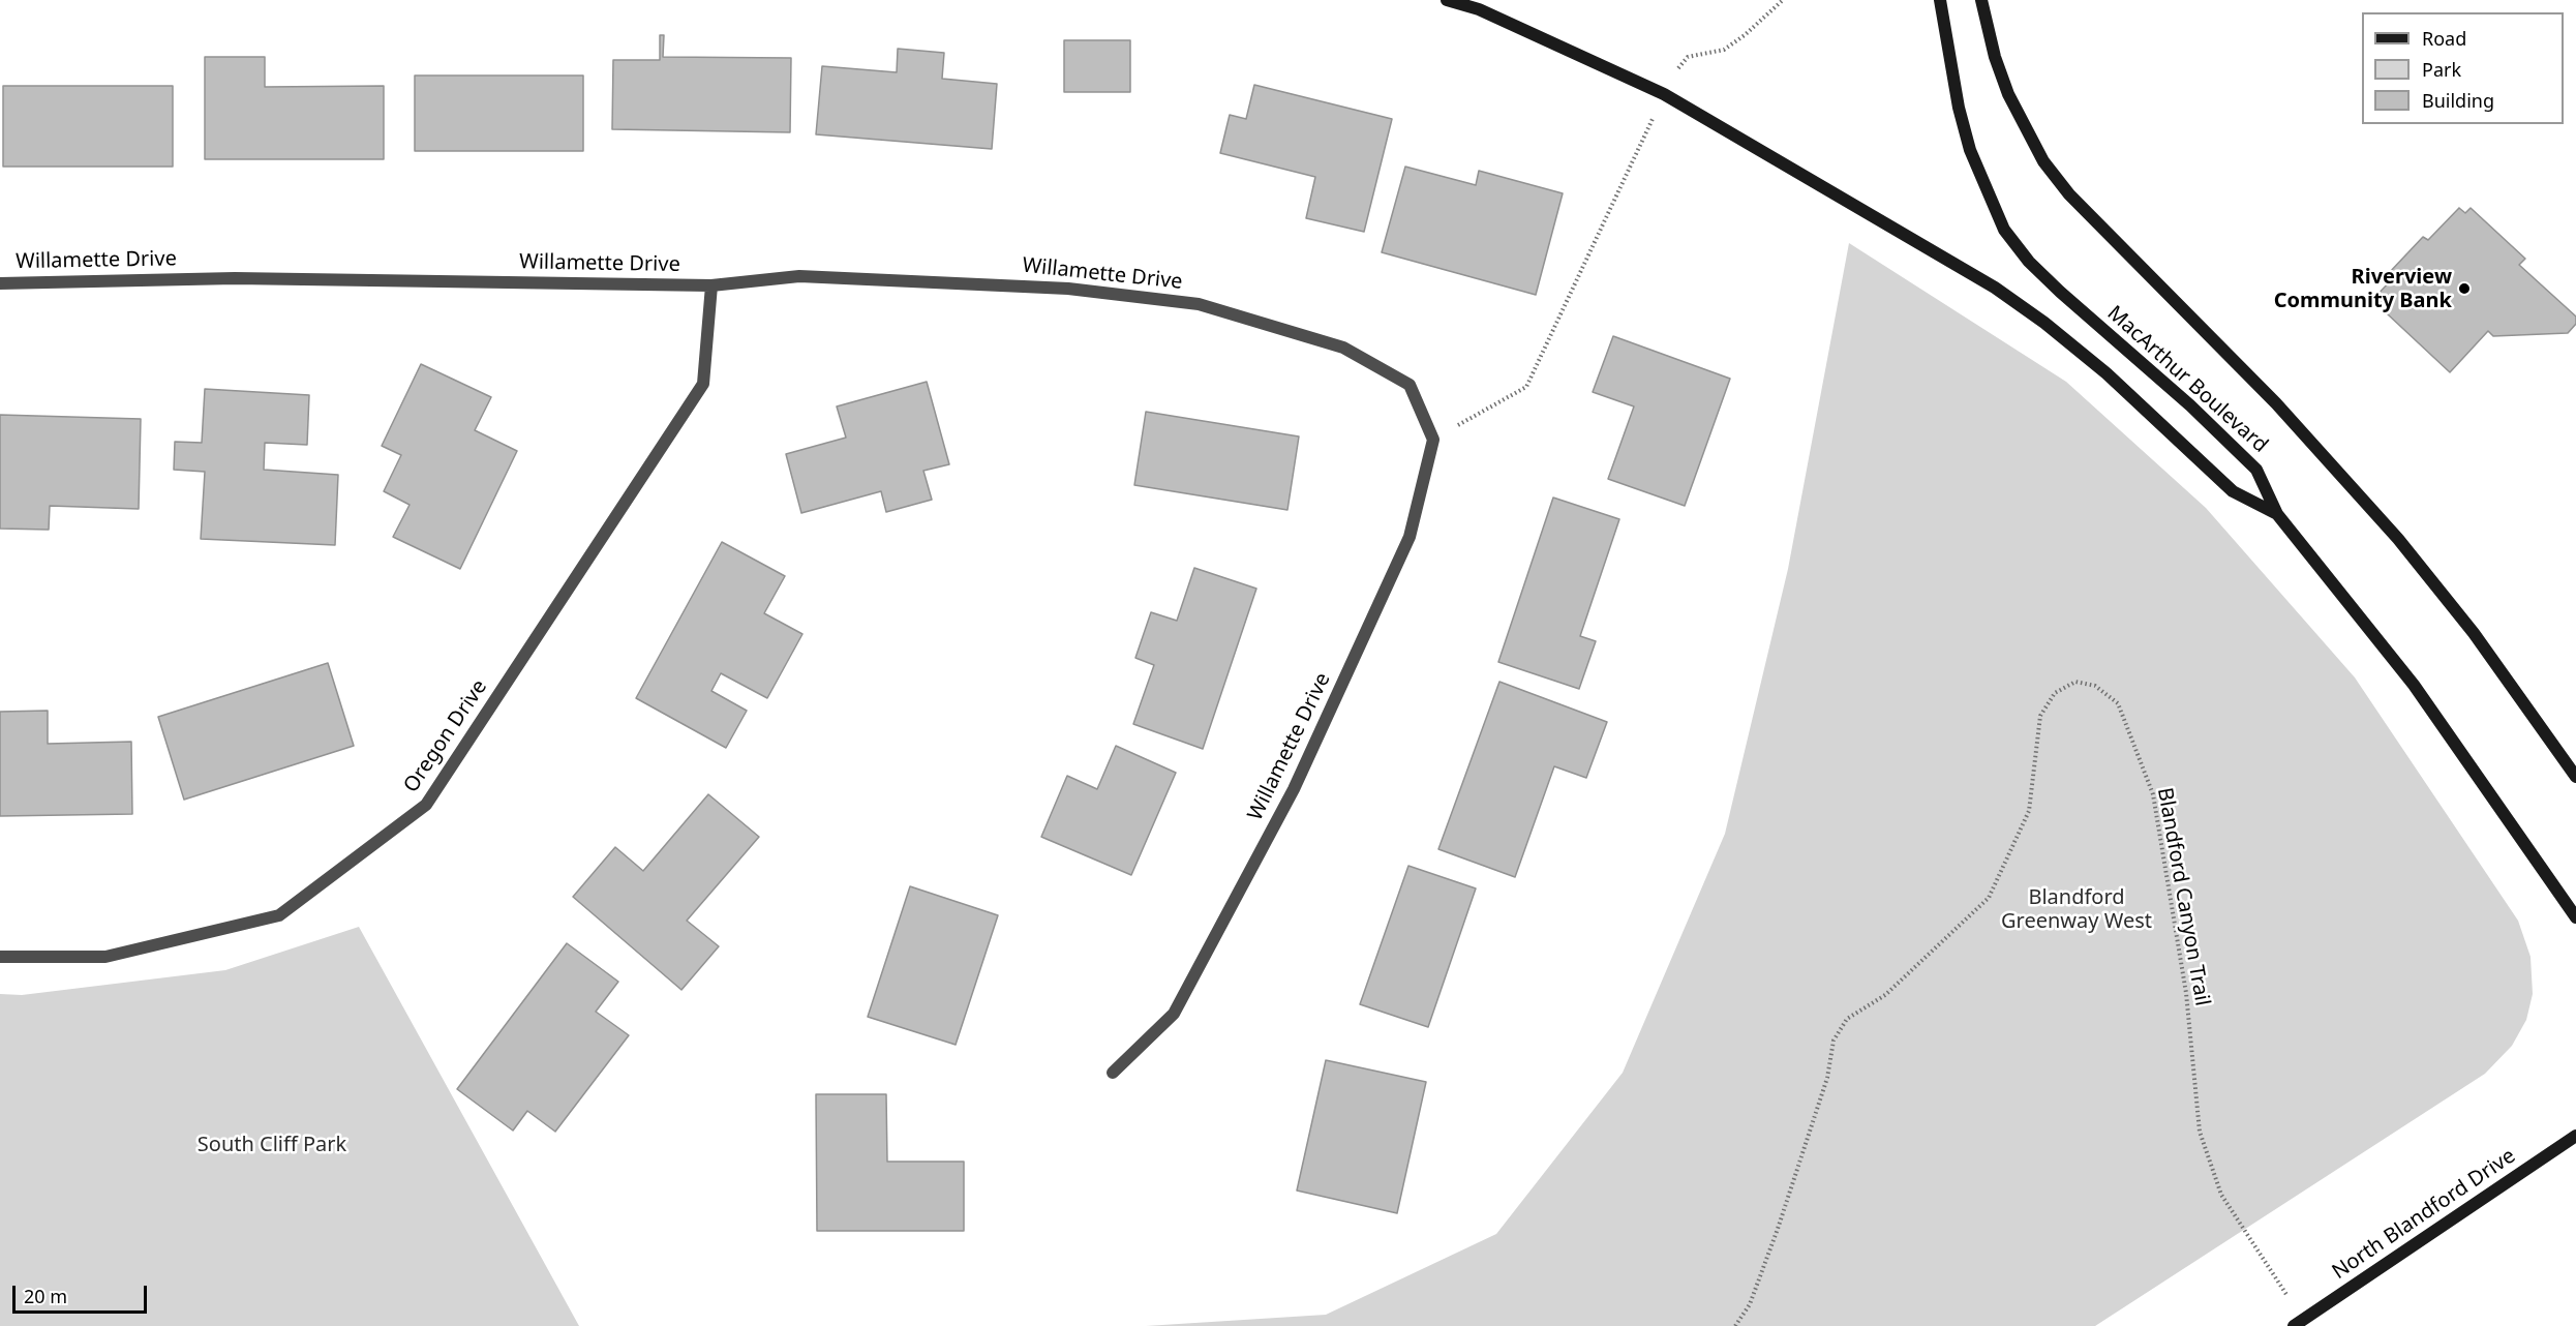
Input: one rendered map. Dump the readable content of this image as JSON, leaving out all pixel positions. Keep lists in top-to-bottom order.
{
  "streets": {
    "street": [
      "Willamette Drive",
      "MacArthur Boulevard",
      "Oregon Drive",
      "North Blandford Drive"
    ],
    "path": ["Blandford Canyon Trail"]
  },
  "crossings": [
    ["Willamette Drive", "Oregon Drive"],
    ["Blandford Canyon Trail", "North Blandford Drive"]
  ],
  "parks": ["Blandford Greenway West", "South Cliff Park"],
  "places": ["Riverview Community Bank"],
  "legend": ["Road", "Park", "Building"],
  "scale_bar": "20 m"
}
